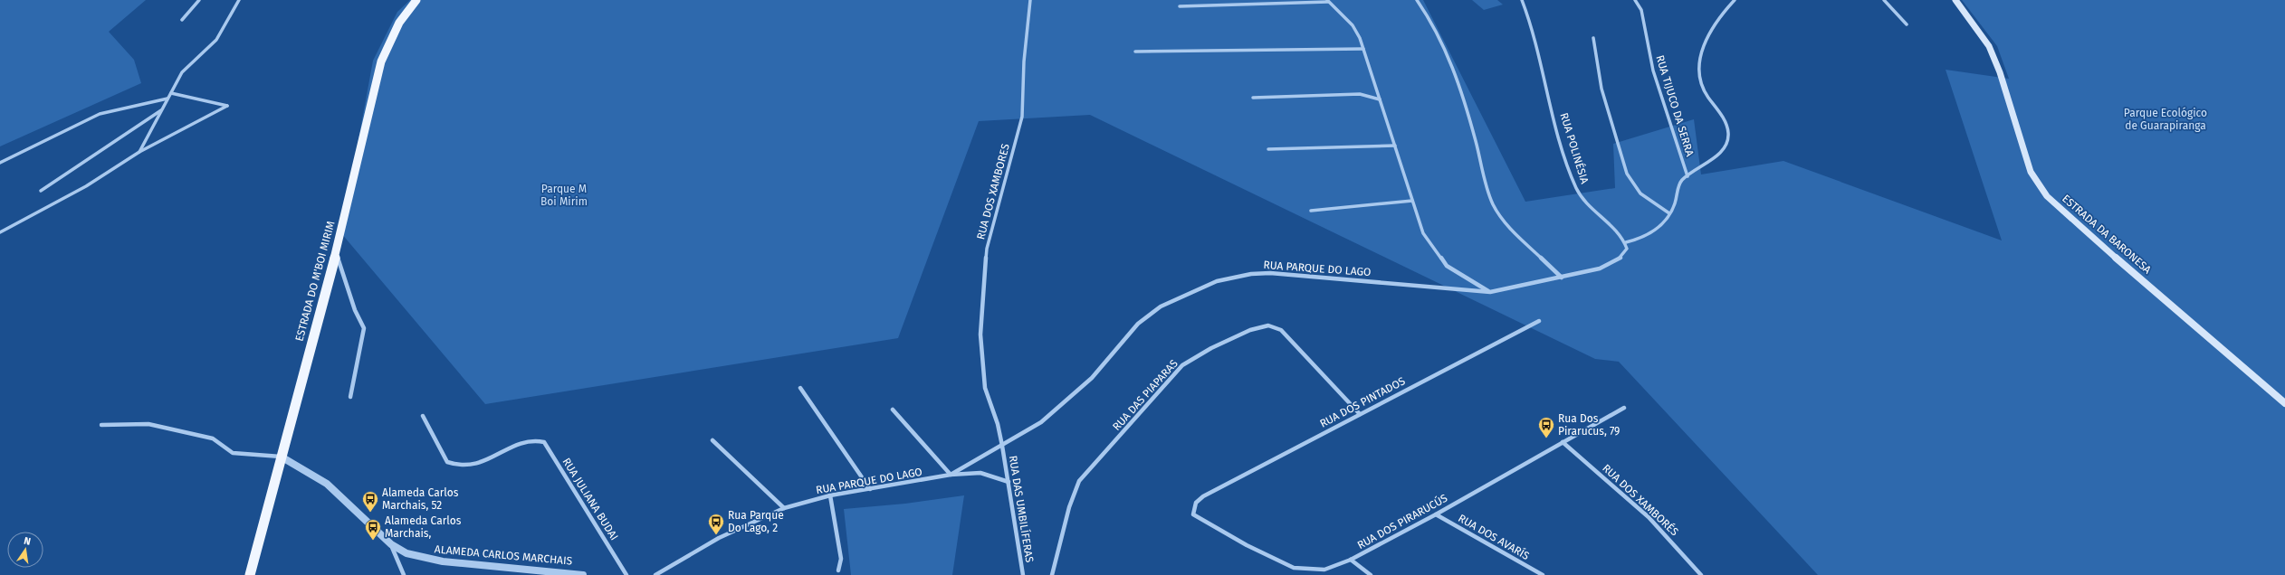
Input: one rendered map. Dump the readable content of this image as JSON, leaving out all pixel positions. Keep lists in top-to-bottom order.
{
  "streets": {
    "main road": ["ESTRADA DA BARONESA", "ESTRADA DO M'BOI MIRIM"],
    "street": [
      "RUA TIJUCO DA SERRA",
      "RUA POLINÉSIA",
      "RUA DOS XAMBORES",
      "RUA PARQUE DO LAGO",
      "RUA DAS PIAPARAS",
      "RUA DOS PINTADOS",
      "RUA JULIANA BUDAI",
      "RUA DOS XAMBORÉS",
      "RUA DAS UMBILÍFERAS",
      "RUA DOS PIRARUCÚS",
      "RUA DOS AVARÍS",
      "ALAMEDA CARLOS MARCHAIS"
    ]
  },
  "crossings": [
    ["RUA DOS XAMBORES", "RUA PARQUE DO LAGO"],
    ["RUA DOS XAMBORES", "RUA DAS UMBILÍFERAS"],
    ["RUA PARQUE DO LAGO", "RUA DAS UMBILÍFERAS"],
    ["ESTRADA DO M'BOI MIRIM", "ALAMEDA CARLOS MARCHAIS"],
    ["RUA DAS PIAPARAS", "RUA DOS PINTADOS"],
    ["RUA DOS PINTADOS", "RUA DOS PIRARUCÚS"],
    ["RUA DOS XAMBORÉS", "RUA DOS PIRARUCÚS"],
    ["RUA DOS PIRARUCÚS", "RUA DOS AVARÍS"]
  ],
  "parks": ["Parque Ecológico de Guarapiranga", "Parque M Boi Mirim"],
  "places": {
    "bus stop": [
      "Rua Dos Pirarucus, 79",
      "Alameda Carlos Marchais, 52",
      "Rua Parque Do Lago, 2",
      "Alameda Carlos Marchais,"
    ]
  },
  "north": "top"
}
